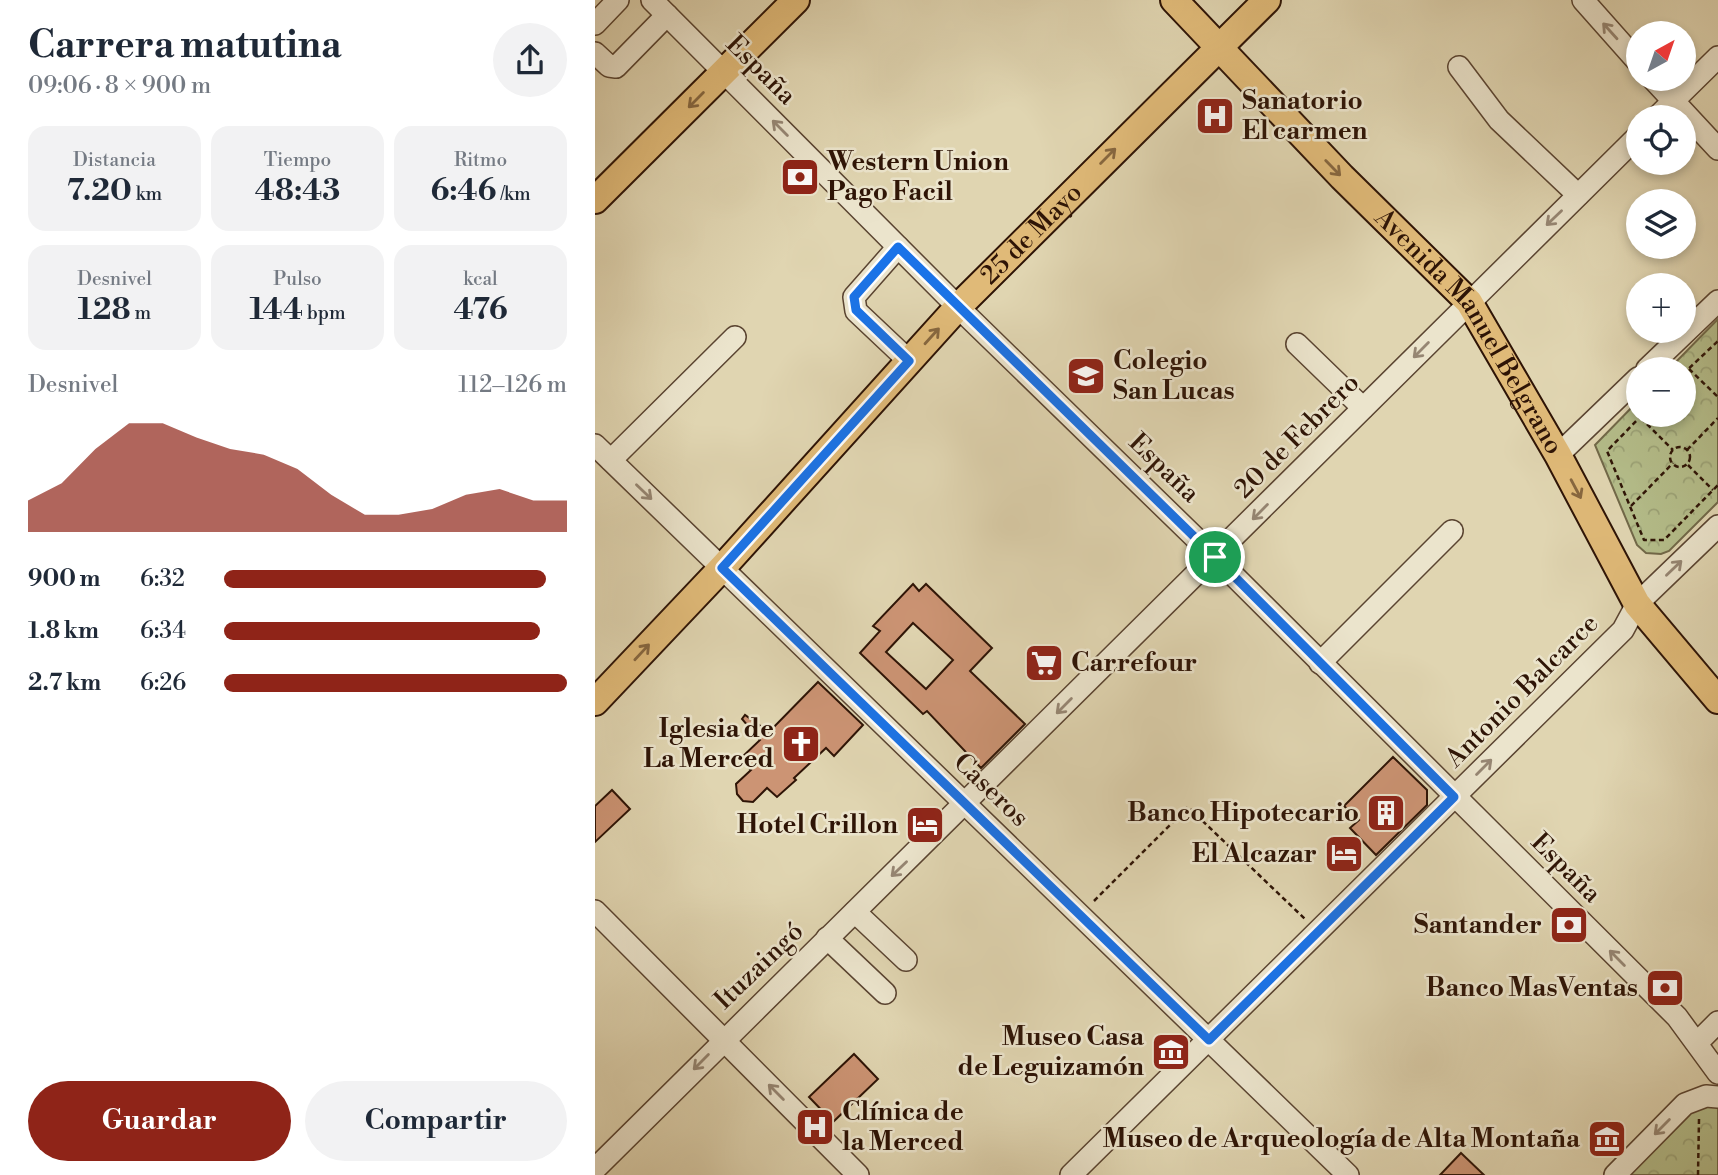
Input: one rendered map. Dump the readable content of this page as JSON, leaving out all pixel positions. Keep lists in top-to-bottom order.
{
  "streets": {
    "main road": ["25 de Mayo", "Avenida Manuel Belgrano"],
    "street": [
      "España",
      "20 de Febrero",
      "Antonio Balcarce",
      "Caseros",
      "Ituzaingó"
    ]
  },
  "crossings": [
    ["España", "25 de Mayo"],
    ["España", "20 de Febrero"],
    ["España", "Antonio Balcarce"],
    ["25 de Mayo", "Avenida Manuel Belgrano"],
    ["25 de Mayo", "Caseros"],
    ["Avenida Manuel Belgrano", "20 de Febrero"],
    ["Avenida Manuel Belgrano", "Antonio Balcarce"],
    ["20 de Febrero", "Caseros"],
    ["20 de Febrero", "Ituzaingó"],
    ["Antonio Balcarce", "Caseros"],
    ["Caseros", "Ituzaingó"]
  ],
  "one_way": [
    "España",
    "25 de Mayo",
    "Avenida Manuel Belgrano",
    "Antonio Balcarce",
    "Ituzaingó"
  ],
  "places": {
    "hospital": ["Sanatorio El carmen", "Clínica de la Merced"],
    "bank": ["Western Union Pago Facil", "Santander", "Banco MasVentas"],
    "school or university": ["Colegio San Lucas"],
    "supermarket": ["Carrefour"],
    "church": ["Iglesia de La Merced"],
    "building": ["Banco Hipotecario"],
    "hotel": ["Hotel Crillon", "El Alcazar"],
    "museum": ["Museo Casa de Leguizamón", "Museo de Arqueología de Alta Montaña"]
  },
  "north": "top right",
  "page": {
    "heading": ["Carrera matutina", "09:06 · 8 × 900 m"],
    "map_buttons": ["+", "−"],
    "stats": [
      ["Distancia", "7.20 km"],
      ["Tiempo", "48:43"],
      ["Ritmo", "6:46 /km"],
      ["Desnivel", "128 m"],
      ["Pulso", "144 bpm"],
      ["kcal", "476"]
    ],
    "chart": ["Desnivel", "112–126 m"],
    "list": [
      {
        "name": "900 m",
        "note": "6:32"
      },
      {
        "name": "1.8 km",
        "note": "6:34"
      },
      {
        "name": "2.7 km",
        "note": "6:26"
      }
    ],
    "buttons": ["Guardar", "Compartir"]
  }
}
